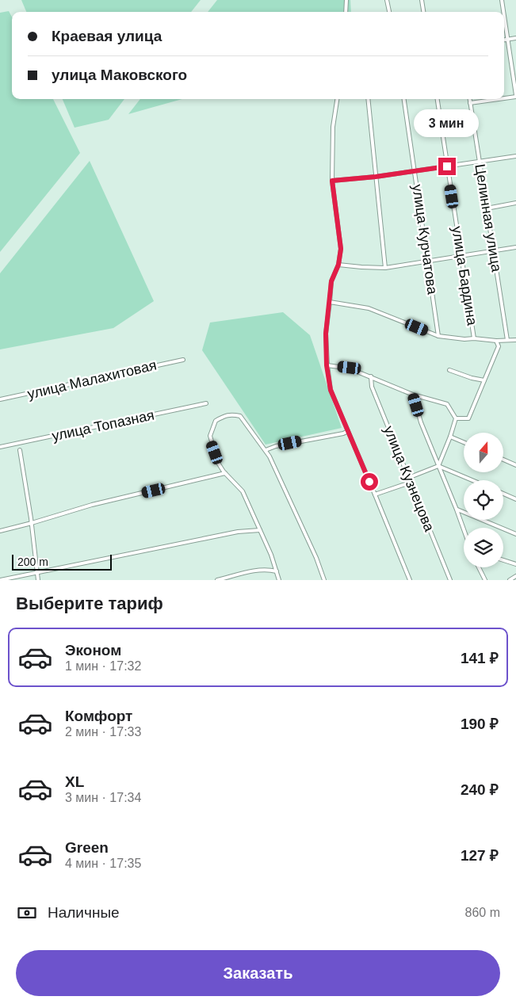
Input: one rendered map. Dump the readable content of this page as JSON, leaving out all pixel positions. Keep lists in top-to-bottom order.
{
  "streets": {
    "street": [
      "Целинная улица",
      "улица Курчатова",
      "улица Бардина",
      "улица Малахитовая",
      "улица Топазная",
      "улица Кузнецова"
    ]
  },
  "scale_bar": "200 m",
  "north": "top",
  "page": {
    "banner": ["Краевая улица", "улица Маковского"],
    "bubble": "3 мин",
    "scale": "200 m",
    "heading": "Выберите тариф",
    "list": [
      {
        "name": "Эконом",
        "note": "1 мин · 17:32",
        "value": "141 ₽"
      },
      {
        "name": "Комфорт",
        "note": "2 мин · 17:33",
        "value": "190 ₽"
      },
      {
        "name": "XL",
        "note": "3 мин · 17:34",
        "value": "240 ₽"
      },
      {
        "name": "Green",
        "note": "4 мин · 17:35",
        "value": "127 ₽"
      }
    ],
    "pay": ["Наличные", "860 m"],
    "buttons": "Заказать"
  }
}
